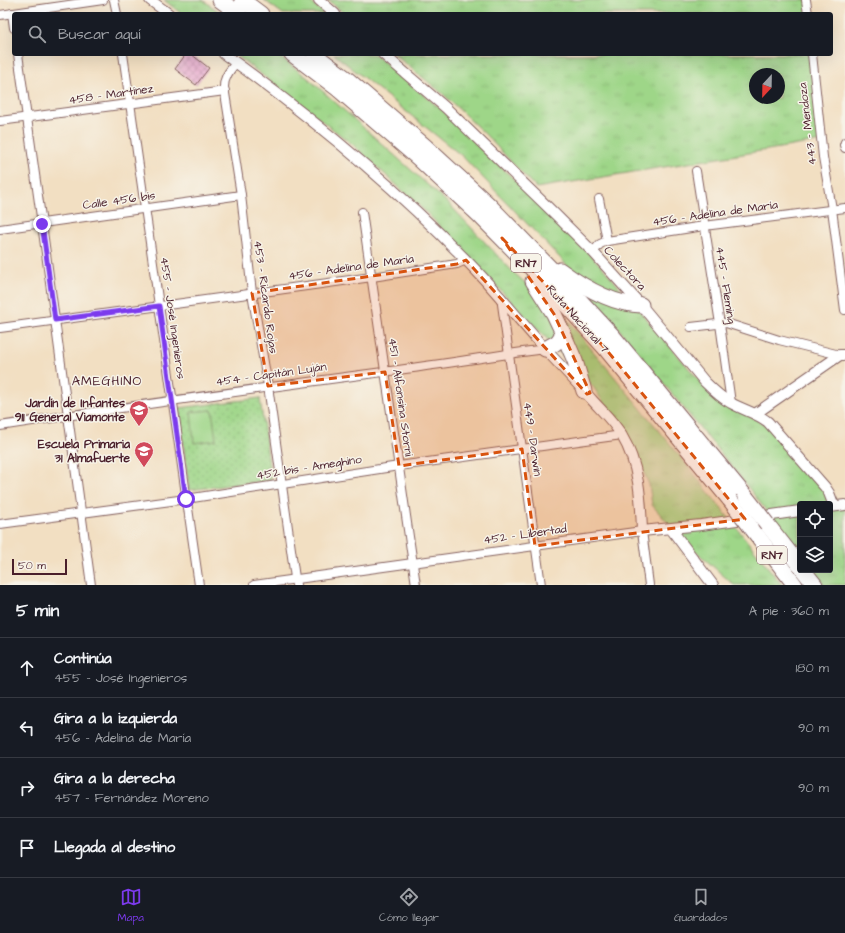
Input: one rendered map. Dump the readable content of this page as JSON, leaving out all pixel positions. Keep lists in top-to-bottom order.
{
  "streets": {
    "highway": ["RN7", "Ruta Nacional 7"],
    "street": [
      "458 - Martínez",
      "443 - Mendoza",
      "Calle 456 bis",
      "456 - Adelina de María",
      "Colectora",
      "445 - Fleming",
      "453 - Ricardo Rojas",
      "455 - José Ingenieros",
      "454 - Capitán Luján",
      "451 - Alfonsina Storni",
      "449 - Darwin",
      "452 bis - Ameghino",
      "452 - Libertad"
    ]
  },
  "crossings": [
    ["458 - Martínez", "453 - Ricardo Rojas"],
    ["458 - Martínez", "455 - José Ingenieros"],
    ["443 - Mendoza", "456 - Adelina de María"],
    ["Calle 456 bis", "453 - Ricardo Rojas"],
    ["Calle 456 bis", "455 - José Ingenieros"],
    ["456 - Adelina de María", "445 - Fleming"],
    ["456 - Adelina de María", "453 - Ricardo Rojas"],
    ["456 - Adelina de María", "455 - José Ingenieros"],
    ["456 - Adelina de María", "451 - Alfonsina Storni"],
    ["Colectora", "445 - Fleming"],
    ["453 - Ricardo Rojas", "454 - Capitán Luján"],
    ["453 - Ricardo Rojas", "452 bis - Ameghino"],
    ["453 - Ricardo Rojas", "452 - Libertad"],
    ["455 - José Ingenieros", "454 - Capitán Luján"],
    ["455 - José Ingenieros", "452 bis - Ameghino"],
    ["454 - Capitán Luján", "451 - Alfonsina Storni"],
    ["454 - Capitán Luján", "449 - Darwin"],
    ["451 - Alfonsina Storni", "452 bis - Ameghino"],
    ["451 - Alfonsina Storni", "452 - Libertad"],
    ["449 - Darwin", "452 bis - Ameghino"],
    ["449 - Darwin", "452 - Libertad"]
  ],
  "districts": ["AMEGHINO"],
  "places": {
    "school or university": ["Jardín de Infantes 911 General Viamonte", "Escuela Primaria 31 Almafuerte"]
  },
  "scale_bar": "50 m",
  "north": "bottom",
  "page": {
    "search": "Buscar aquí",
    "scale": "50 m",
    "heading": ["5 min", "A pie · 360 m"],
    "list": [
      ["Continúa", "455 - José Ingenieros", "180 m"],
      ["Gira a la izquierda", "456 - Adelina de María", "90 m"],
      ["Gira a la derecha", "457 - Fernández Moreno", "90 m"],
      "Llegada al destino"
    ],
    "nav": ["Mapa", "Cómo llegar", "Guardados"]
  }
}
